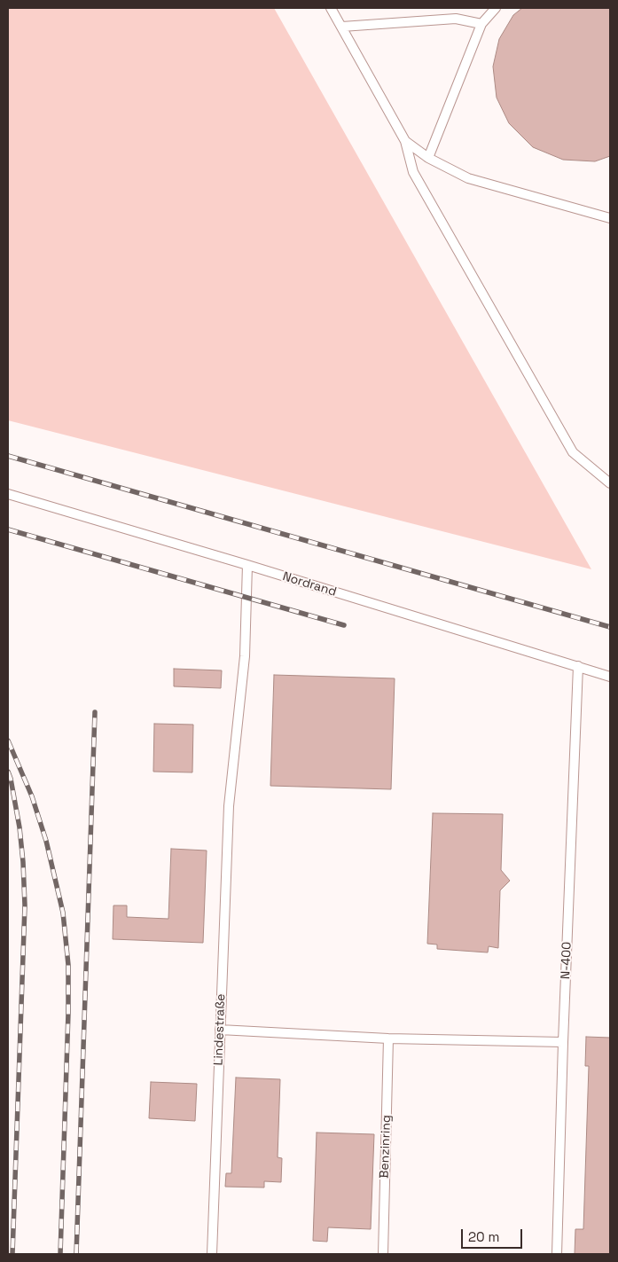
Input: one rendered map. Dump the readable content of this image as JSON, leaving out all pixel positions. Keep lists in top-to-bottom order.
{
  "streets": {
    "lane": [
      "Nordrand",
      "N-400",
      "Lindestraße",
      "Benzinring"
    ]
  },
  "crossings": [
    ["Nordrand", "N-400"],
    ["Nordrand", "Lindestraße"]
  ],
  "scale_bar": "20 m"
}
